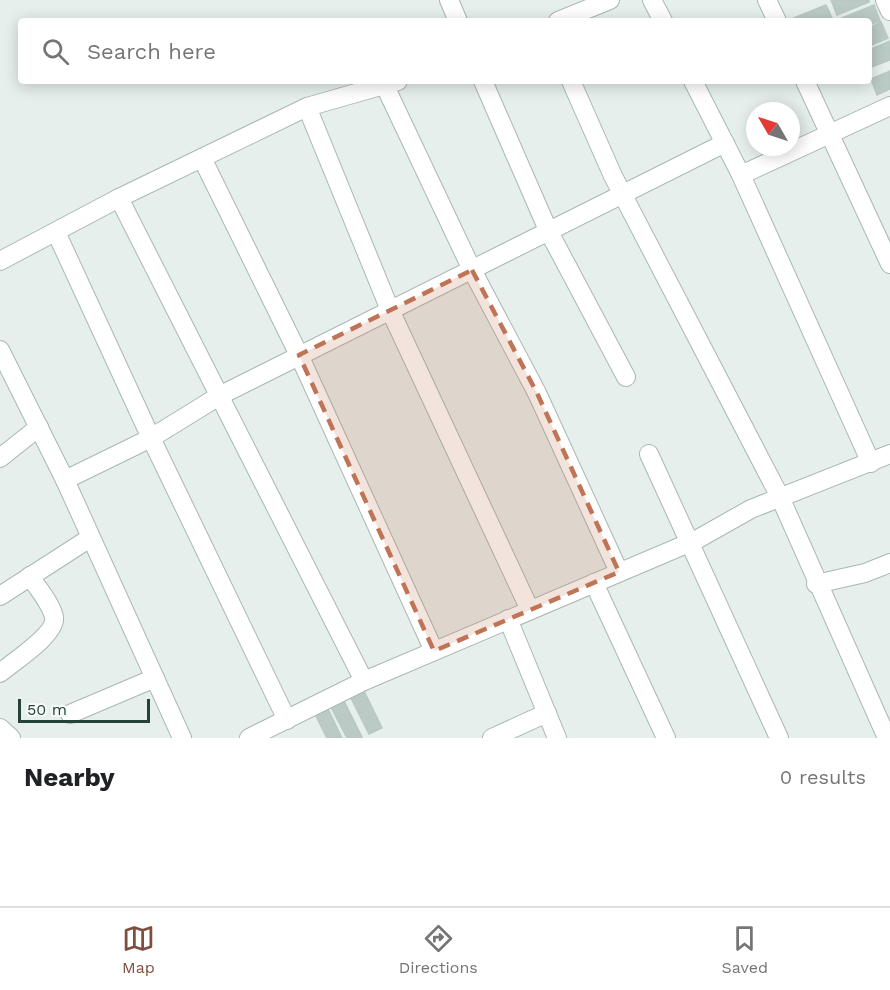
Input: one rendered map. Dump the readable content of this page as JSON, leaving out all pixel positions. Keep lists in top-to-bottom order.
{
  "scale_bar": "50 m",
  "north": "top left",
  "page": {
    "search": "Search here",
    "scale": "50 m",
    "heading": ["Nearby", "0 results"],
    "nav": ["Map", "Directions", "Saved"]
  }
}
